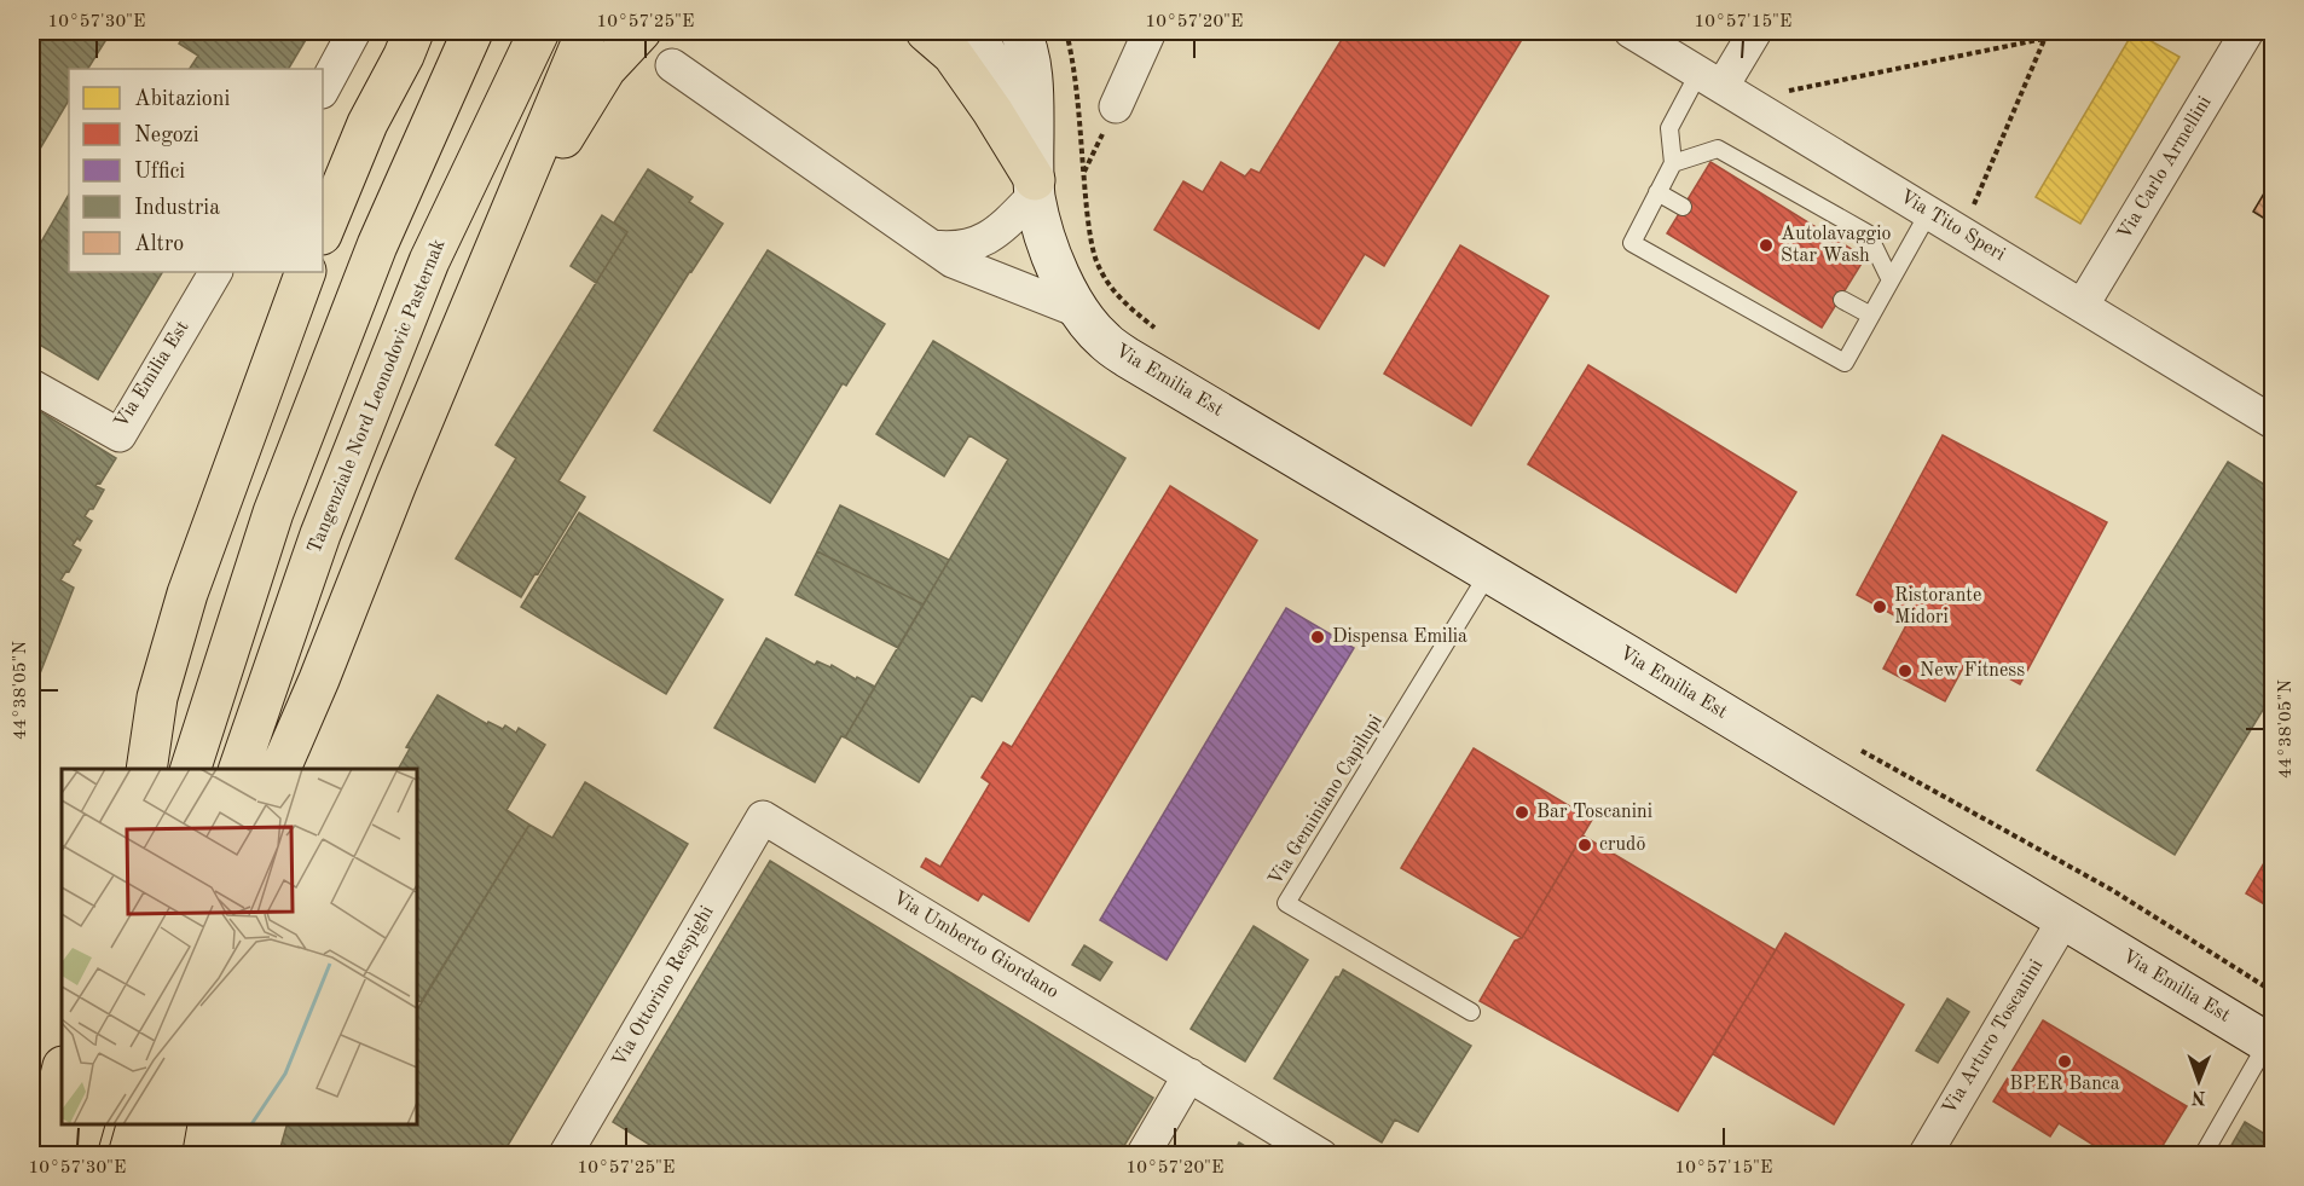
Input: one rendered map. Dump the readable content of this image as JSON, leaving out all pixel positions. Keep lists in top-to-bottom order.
{
  "streets": {
    "highway": ["Tangenziale Nord Leonodovic Pasternak"],
    "main road": ["Via Emilia Est"],
    "street": [
      "Via Carlo Armellini",
      "Via Tito Speri",
      "Via Umberto Giordano",
      "Via Ottorino Respighi",
      "Via Arturo Toscanini"
    ],
    "lane": ["Via Geminiano Capilupi"]
  },
  "crossings": [
    ["Via Carlo Armellini", "Via Tito Speri"],
    ["Via Emilia Est", "Via Geminiano Capilupi"],
    ["Via Emilia Est", "Via Arturo Toscanini"],
    ["Via Umberto Giordano", "Via Ottorino Respighi"]
  ],
  "places": [
    "Autolavaggio Star Wash",
    "Ristorante Midori",
    "Dispensa Emilia",
    "New Fitness",
    "Bar Toscanini",
    "crudō",
    "BPER Banca"
  ],
  "legend": [
    "Abitazioni",
    "Negozi",
    "Uffici",
    "Industria",
    "Altro"
  ],
  "north": "bottom",
  "coordinates": [
    "10°57'30\"E",
    "10°57'25\"E",
    "10°57'20\"E",
    "10°57'15\"E",
    "44°38'05\"N"
  ]
}
